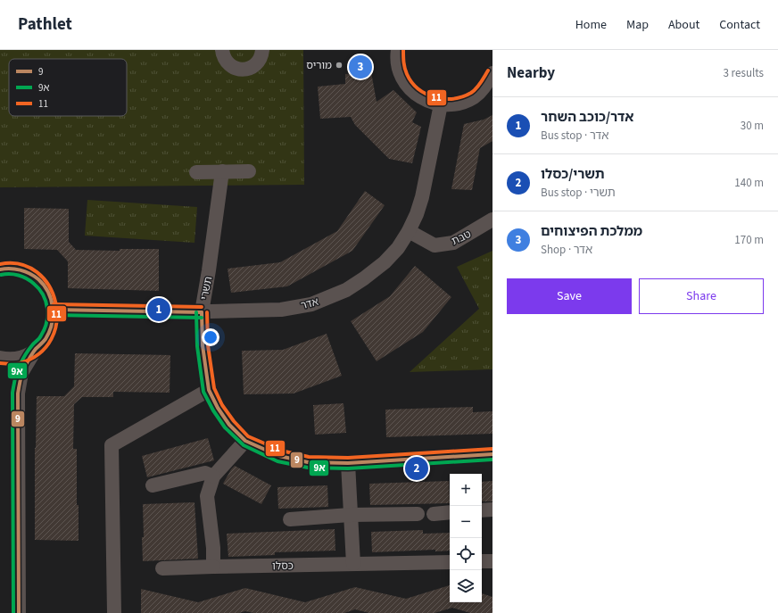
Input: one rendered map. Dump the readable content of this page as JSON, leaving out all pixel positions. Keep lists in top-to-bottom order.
{
  "streets": {
    "street": [
      "טבת",
      "תשרי",
      "אדר",
      "כסלו"
    ]
  },
  "crossings": [
    ["טבת", "אדר"],
    ["תשרי", "אדר"]
  ],
  "places": ["מוריס"],
  "lines": ["transit line 11", "transit line 9", "transit line 9א"],
  "legend": ["9", "9א", "11"],
  "page": {
    "header": "Pathlet",
    "nav": [
      "Home",
      "Map",
      "About",
      "Contact"
    ],
    "heading": ["Nearby", "3 results"],
    "pins": ["3", "1", "2"],
    "list": [
      {
        "mark": "1",
        "name": "אדר/כוכב השחר",
        "note": "Bus stop · אדר",
        "value": "30 m"
      },
      {
        "mark": "2",
        "name": "תשרי/כסלו",
        "note": "Bus stop · תשרי",
        "value": "140 m"
      },
      {
        "mark": "3",
        "name": "ממלכת הפיצוחים",
        "note": "Shop · אדר",
        "value": "170 m"
      }
    ],
    "buttons": ["Save", "Share"],
    "map_buttons": ["+", "−"]
  }
}
